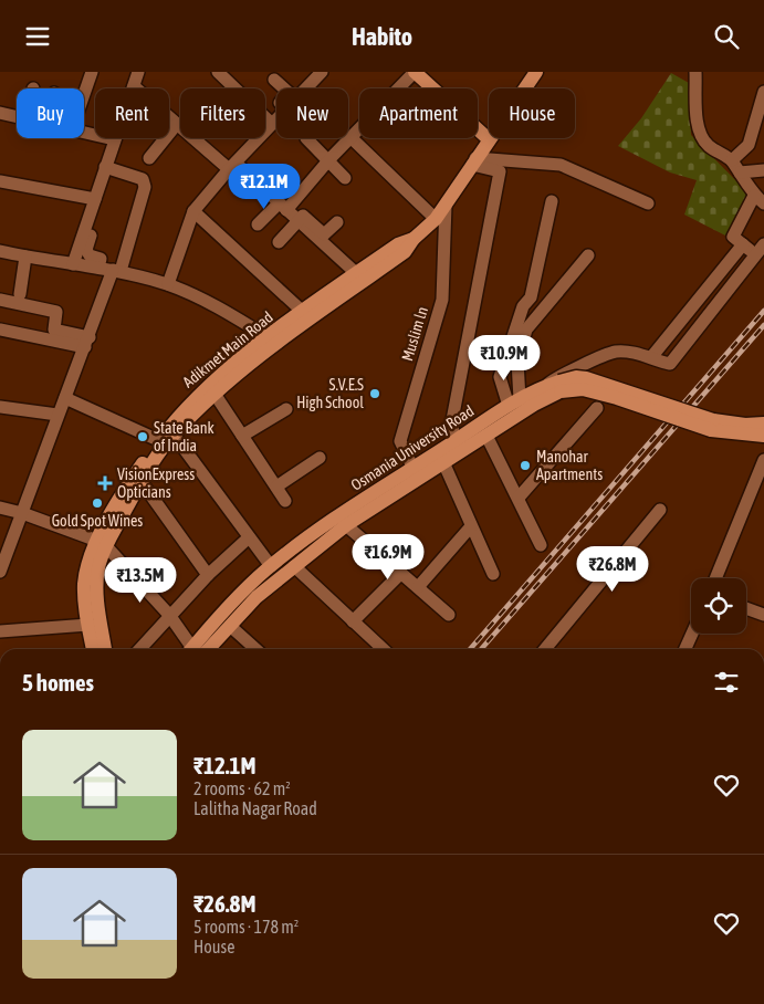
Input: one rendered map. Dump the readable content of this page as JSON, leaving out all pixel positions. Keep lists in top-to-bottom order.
{
  "streets": {
    "main road": ["Adikmet Main Road", "Osmania University Road"],
    "street": ["Muslim ln"]
  },
  "crossings": [
    ["Muslim ln", "Adikmet Main Road"],
    ["Muslim ln", "Osmania University Road"]
  ],
  "places": {
    "other": [
      "S.V.E.S High School",
      "State Bank of India",
      "Manohar Apartments",
      "Gold Spot Wines"
    ],
    "health": ["VisionExpress Opticians"]
  },
  "page": {
    "header": "Habito",
    "chip": [
      "Buy",
      "Rent",
      "Filters",
      "New",
      "Apartment",
      "House"
    ],
    "price": [
      "₹12.1M",
      "₹10.9M",
      "₹16.9M",
      "₹26.8M",
      "₹13.5M"
    ],
    "heading": "5 homes",
    "list": [
      {
        "name": "₹12.1M",
        "note": "2 rooms · 62 m² · Lalitha Nagar Road"
      },
      {
        "name": "₹26.8M",
        "note": "5 rooms · 178 m² · House"
      }
    ]
  }
}
